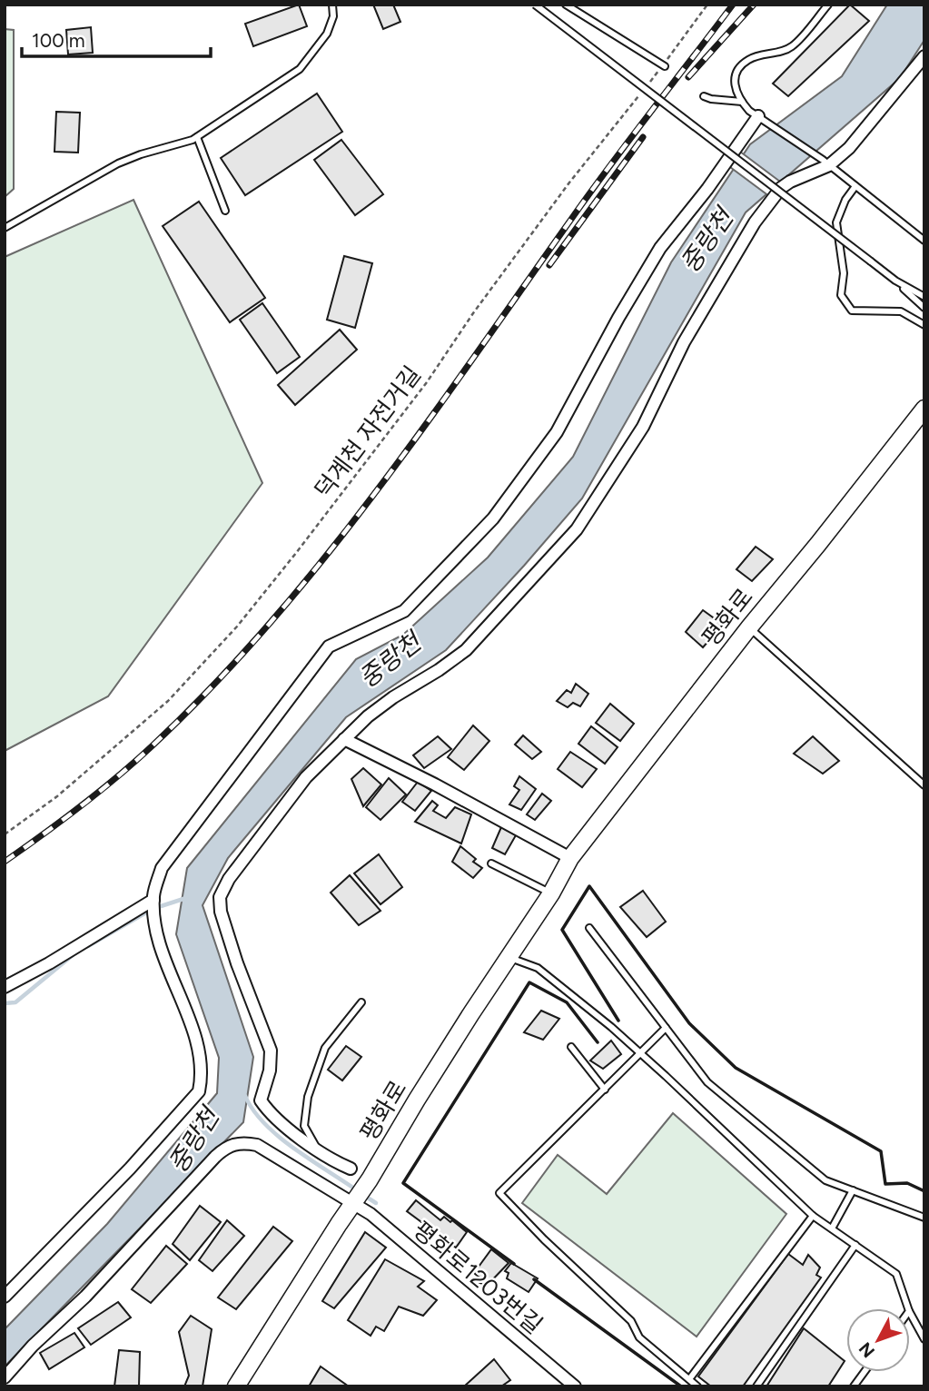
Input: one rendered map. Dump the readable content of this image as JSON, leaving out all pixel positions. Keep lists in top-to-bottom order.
{
  "streets": {
    "main road": ["평화로"],
    "street": ["평화로1203번길"],
    "path": ["덕계천 자전거길"]
  },
  "crossings": [
    ["평화로", "평화로1203번길"]
  ],
  "water": ["중랑천"],
  "scale_bar": "100 m",
  "north": "bottom left"
}
